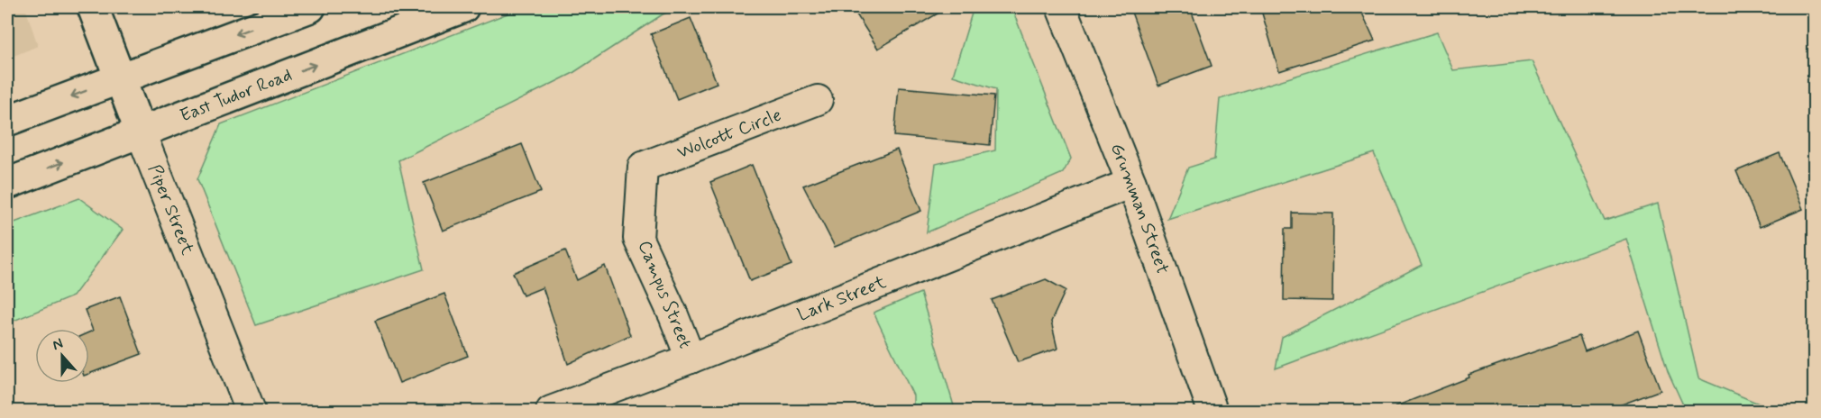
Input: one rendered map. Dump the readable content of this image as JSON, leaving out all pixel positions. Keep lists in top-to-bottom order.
{
  "streets": {
    "main road": ["East Tudor Road", "Piper Street"],
    "street": [
      "Wolcott Circle",
      "Grumman Street",
      "Campus Street",
      "Lark Street"
    ]
  },
  "crossings": [
    ["East Tudor Road", "Piper Street"],
    ["Wolcott Circle", "Campus Street"],
    ["Grumman Street", "Lark Street"],
    ["Campus Street", "Lark Street"]
  ],
  "north": "top"
}
